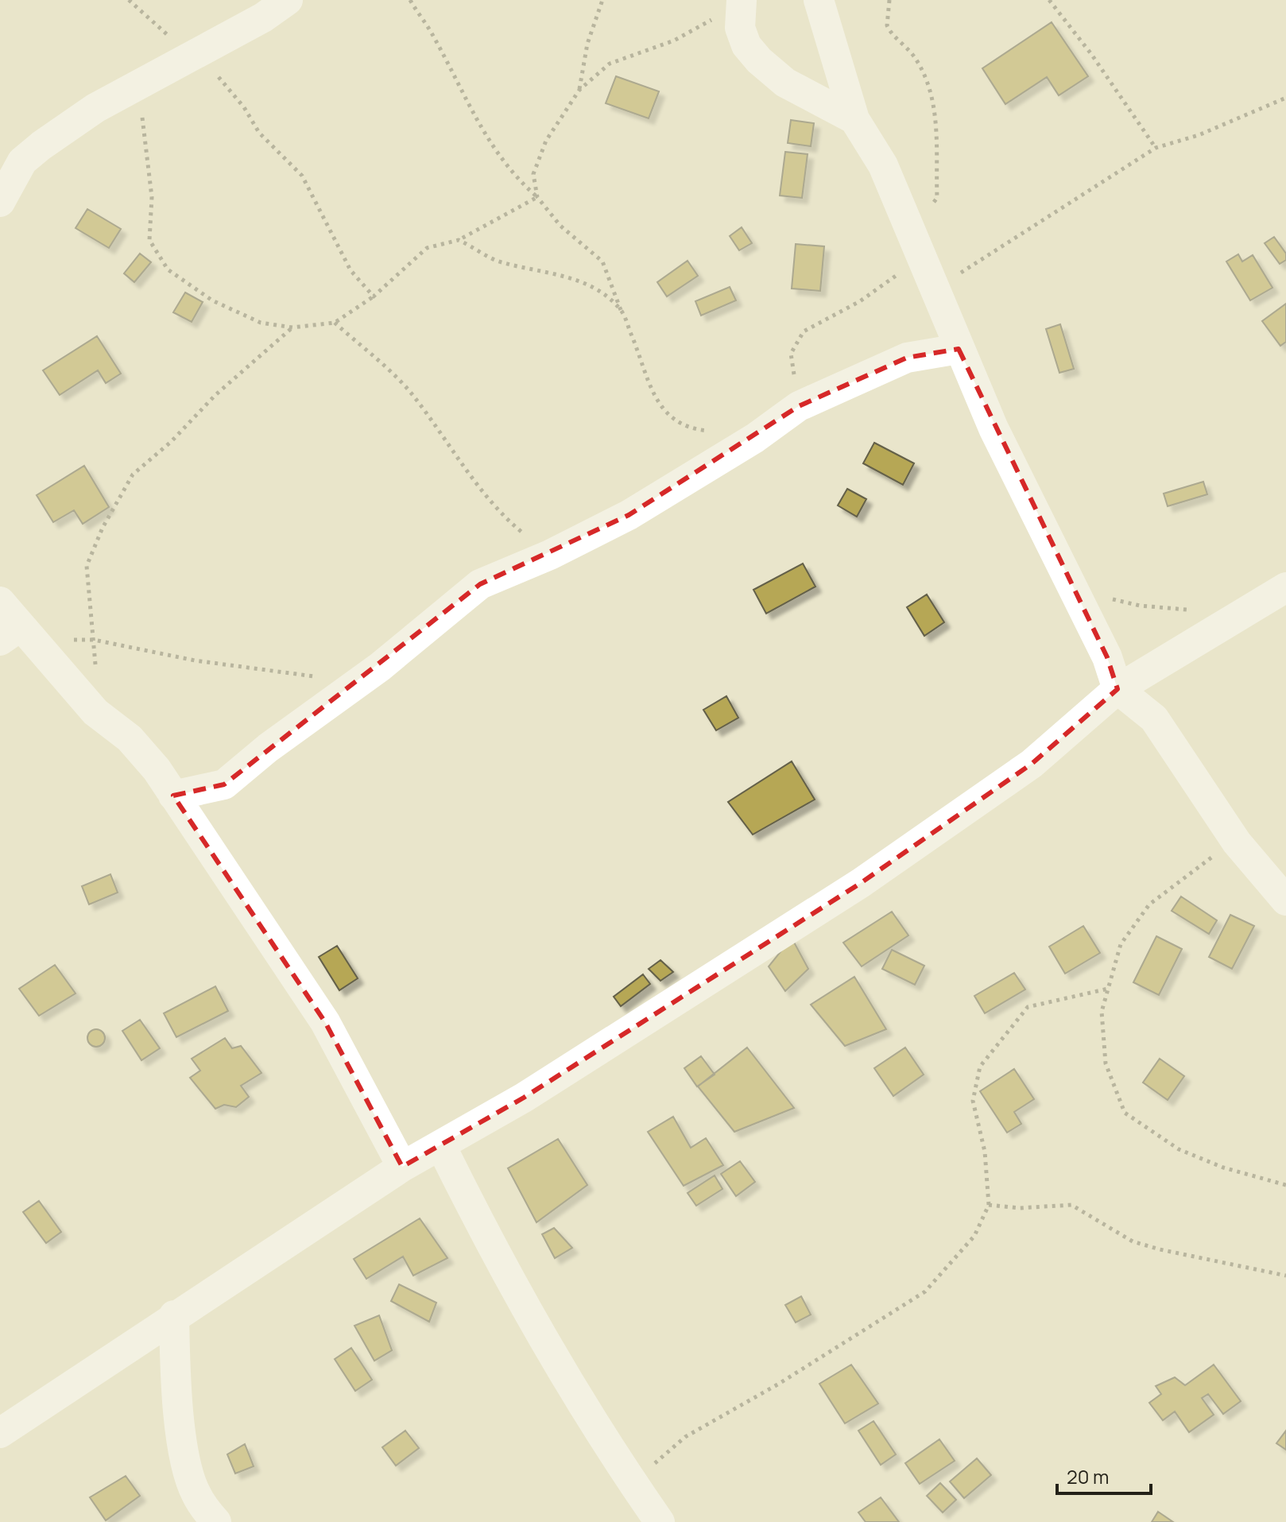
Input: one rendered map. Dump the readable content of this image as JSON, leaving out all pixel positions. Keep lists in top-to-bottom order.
{
  "scale_bar": "20 m"
}
